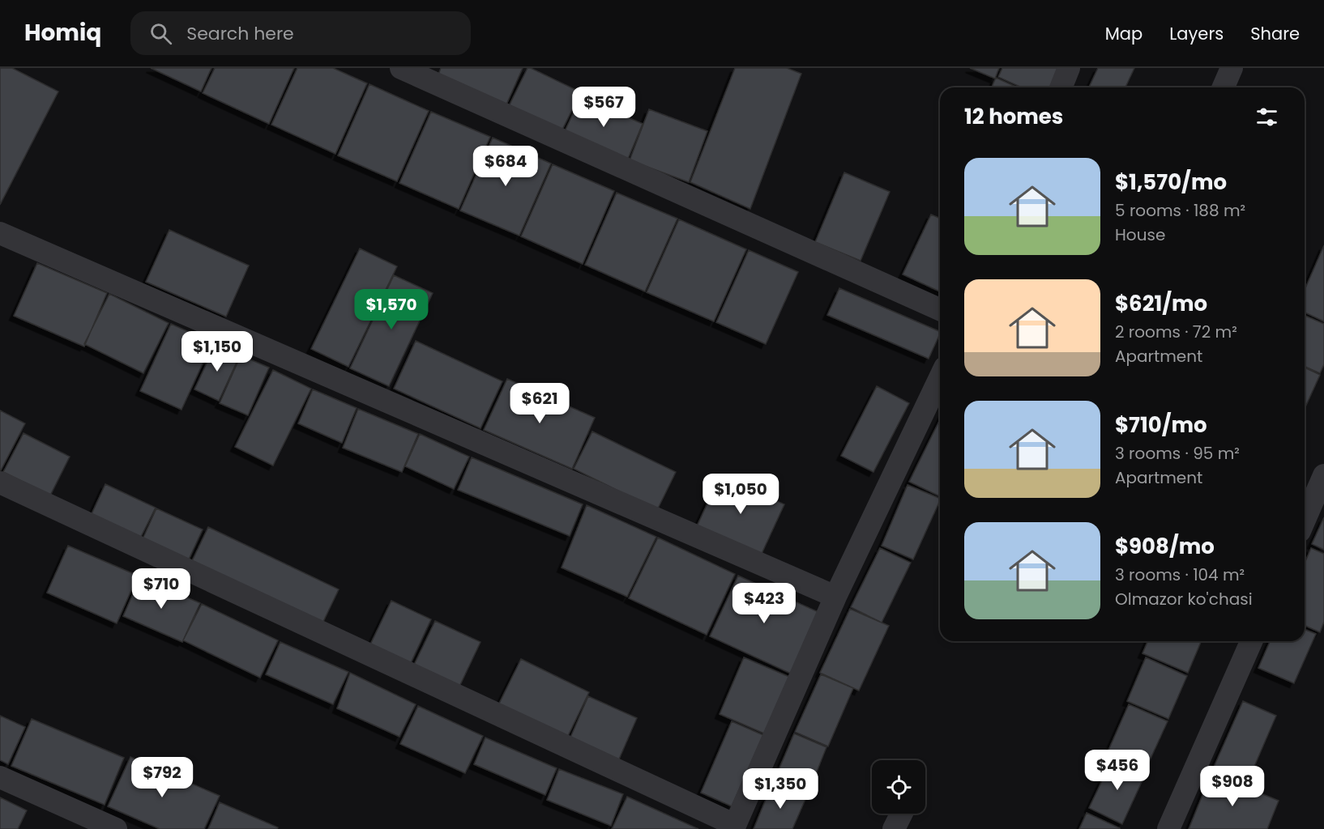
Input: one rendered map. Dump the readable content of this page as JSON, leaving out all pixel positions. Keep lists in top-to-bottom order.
{
  "page": {
    "header": "Homiq",
    "search": "Search here",
    "nav": ["Map", "Layers", "Share"],
    "price": [
      "$567",
      "$684",
      "$1,570",
      "$1,150",
      "$621",
      "$1,050",
      "$710",
      "$423",
      "$456",
      "$792",
      "$908",
      "$1,350"
    ],
    "heading": "12 homes",
    "list": [
      {
        "name": "$1,570/mo",
        "note": "5 rooms · 188 m² · House"
      },
      {
        "name": "$621/mo",
        "note": "2 rooms · 72 m² · Apartment"
      },
      {
        "name": "$710/mo",
        "note": "3 rooms · 95 m² · Apartment"
      },
      {
        "name": "$908/mo",
        "note": "3 rooms · 104 m² · Olmazor ko'chasi"
      }
    ]
  }
}
